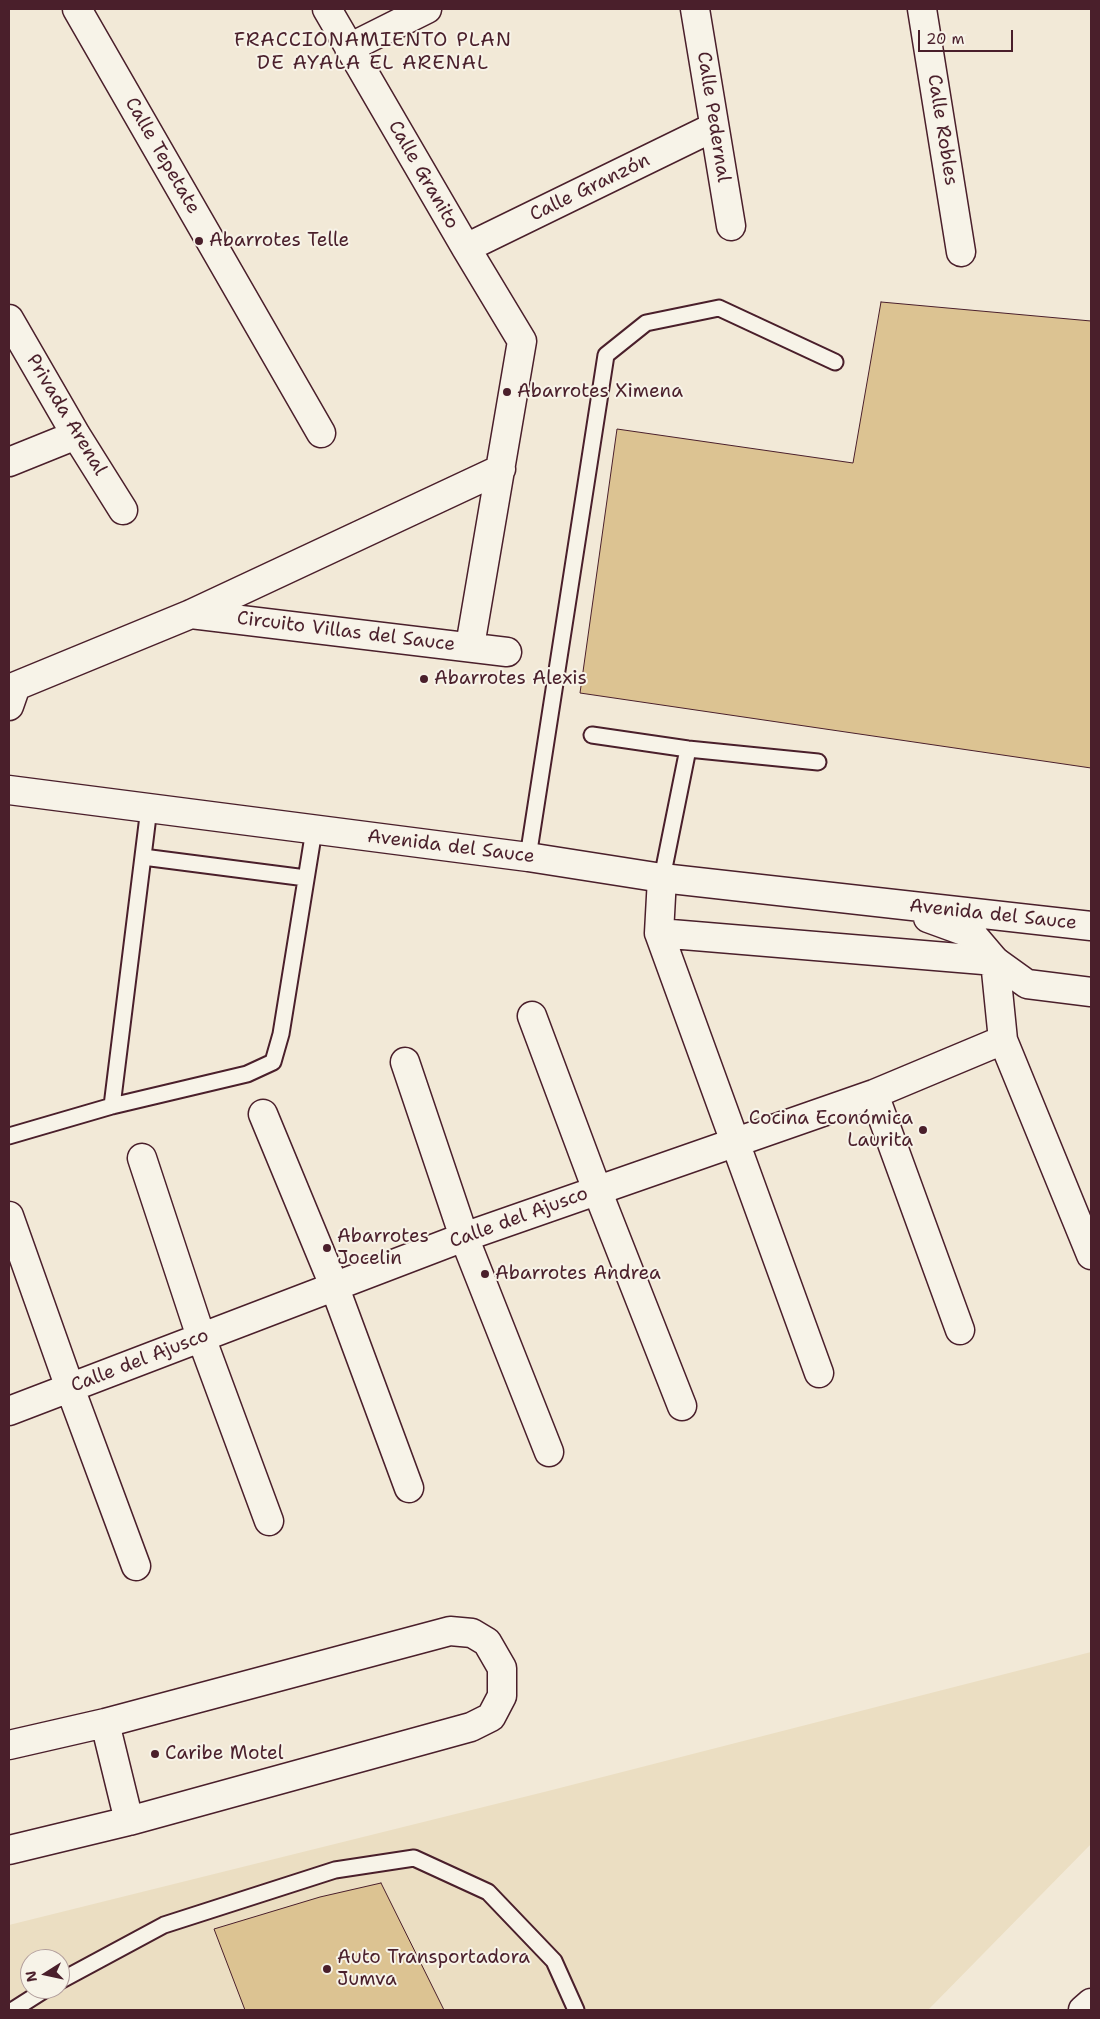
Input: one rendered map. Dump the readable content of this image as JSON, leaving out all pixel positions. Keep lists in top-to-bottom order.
{
  "streets": {
    "street": [
      "Calle Pedernal",
      "Calle Robles",
      "Calle Tepetate",
      "Calle Granito",
      "Calle Granzón",
      "Privada Arenal",
      "Circuito Villas del Sauce",
      "Avenida del Sauce",
      "Calle del Ajusco"
    ]
  },
  "crossings": [
    ["Calle Pedernal", "Calle Granzón"],
    ["Calle Granito", "Calle Granzón"],
    ["Calle Granito", "Circuito Villas del Sauce"]
  ],
  "districts": ["FRACCIONAMIENTO PLAN DE AYALA EL ARENAL"],
  "places": [
    "Abarrotes Telle",
    "Abarrotes Ximena",
    "Abarrotes Alexis",
    "Cocina Económica Laurita",
    "Abarrotes Jocelin",
    "Abarrotes Andrea",
    "Caribe Motel",
    "Auto Transportadora Jumva"
  ],
  "scale_bar": "20 m",
  "north": "left"
}
